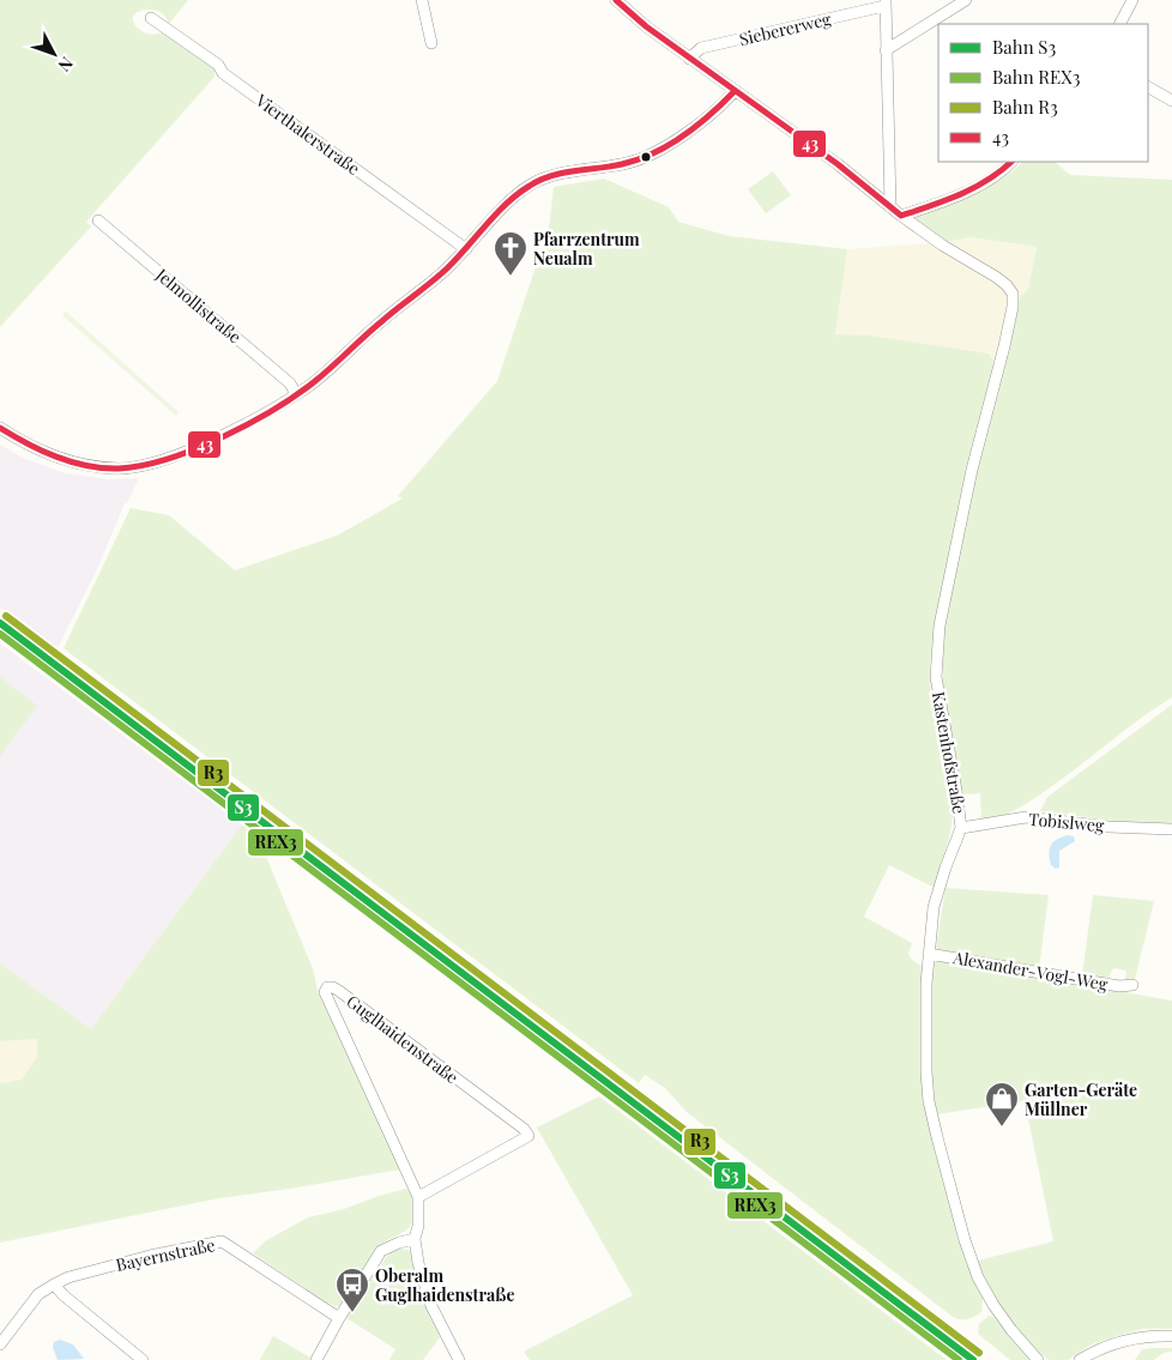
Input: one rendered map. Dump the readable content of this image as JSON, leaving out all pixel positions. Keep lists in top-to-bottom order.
{
  "streets": {
    "street": [
      "Siebererweg",
      "Vierthalerstraße",
      "Jelmollistraße",
      "Kastenhofstraße",
      "Tobislweg",
      "Alexander-Vogl-Weg",
      "Guglhaidenstraße",
      "Bayernstraße"
    ]
  },
  "crossings": [
    ["Kastenhofstraße", "Tobislweg"],
    ["Kastenhofstraße", "Alexander-Vogl-Weg"]
  ],
  "places": {
    "church": ["Pfarrzentrum Neualm"],
    "shop": ["Garten-Geräte Müllner"],
    "bus stop": ["Oberalm Guglhaidenstraße"]
  },
  "lines": [
    "transit line 43",
    "rail line R3",
    "rail line S3",
    "rail line REX3"
  ],
  "legend": [
    "Bahn S3",
    "Bahn REX3",
    "Bahn R3",
    "43"
  ],
  "north": "bottom right"
}
